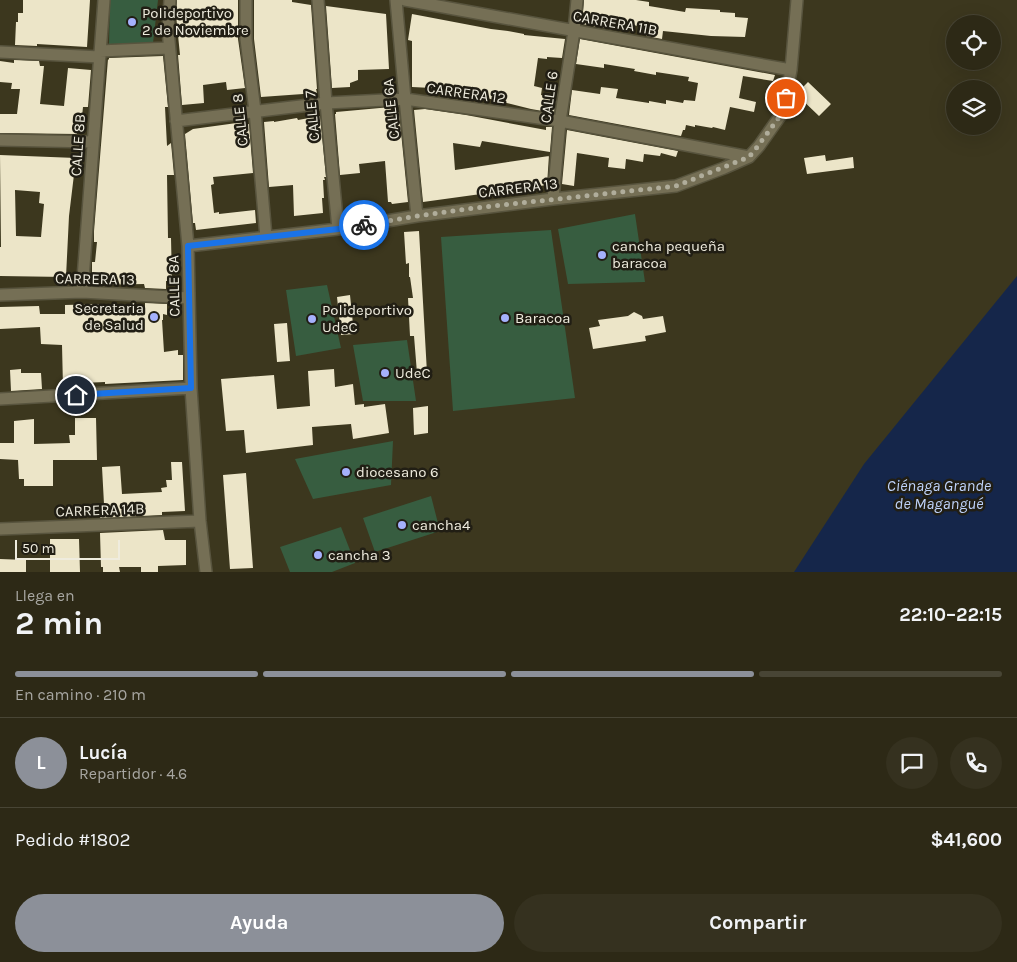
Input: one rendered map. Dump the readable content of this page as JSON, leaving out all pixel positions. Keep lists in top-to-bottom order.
{
  "streets": {
    "street": [
      "CARRERA 11B",
      "CARRERA 12",
      "CALLE 6",
      "CALLE 6A",
      "CALLE 7",
      "CALLE 8",
      "CALLE 8B",
      "CARRERA 13",
      "CALLE 8A",
      "CARRERA 14B"
    ]
  },
  "crossings": [
    ["CARRERA 11B", "CALLE 6"],
    ["CARRERA 12", "CALLE 6"],
    ["CARRERA 12", "CALLE 6A"],
    ["CARRERA 12", "CALLE 7"],
    ["CARRERA 12", "CALLE 8"],
    ["CARRERA 12", "CARRERA 13"],
    ["CARRERA 12", "CALLE 8A"],
    ["CALLE 6", "CARRERA 13"],
    ["CALLE 6A", "CARRERA 13"],
    ["CALLE 7", "CARRERA 13"],
    ["CALLE 8", "CARRERA 13"],
    ["CALLE 8B", "CARRERA 13"],
    ["CARRERA 13", "CALLE 8A"],
    ["CALLE 8A", "CARRERA 14B"]
  ],
  "water": ["Ciénaga Grande de Magangué"],
  "places": [
    "Polideportivo 2 de Noviembre",
    "cancha pequeña baracoa",
    "Secretaria de Salud",
    "Baracoa",
    "Polideportivo UdeC",
    "UdeC",
    "diocesano 6",
    "cancha4",
    "cancha 3"
  ],
  "scale_bar": "50 m",
  "page": {
    "scale": "50 m",
    "heading": ["2 min", "Llega en", "22:10–22:15"],
    "panel": [
      "Lucía",
      "Repartidor · 4.6",
      "Pedido #1802",
      "$41,600"
    ],
    "bar": "En camino · 210 m",
    "round": "L",
    "buttons": ["Ayuda", "Compartir"]
  }
}
